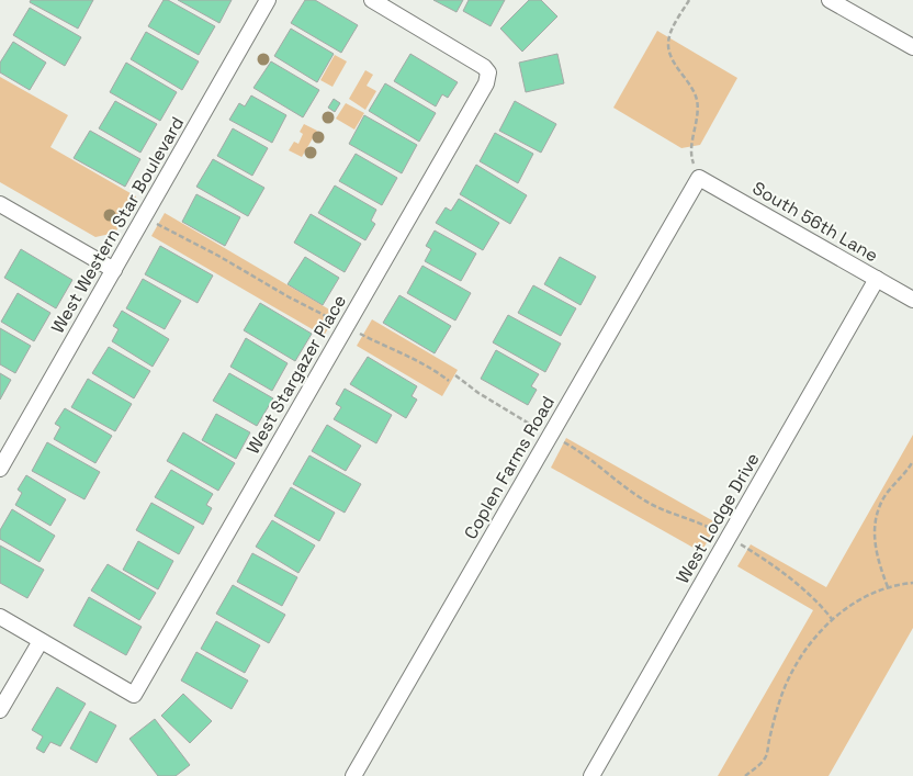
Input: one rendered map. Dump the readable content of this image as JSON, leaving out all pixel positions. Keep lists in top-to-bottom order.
{
  "streets": {
    "street": [
      "South 56th Lane",
      "West Western Star Boulevard",
      "West Stargazer Place",
      "Coplen Farms Road",
      "West Lodge Drive"
    ]
  },
  "crossings": [
    ["South 56th Lane", "Coplen Farms Road"],
    ["South 56th Lane", "West Lodge Drive"]
  ]
}
